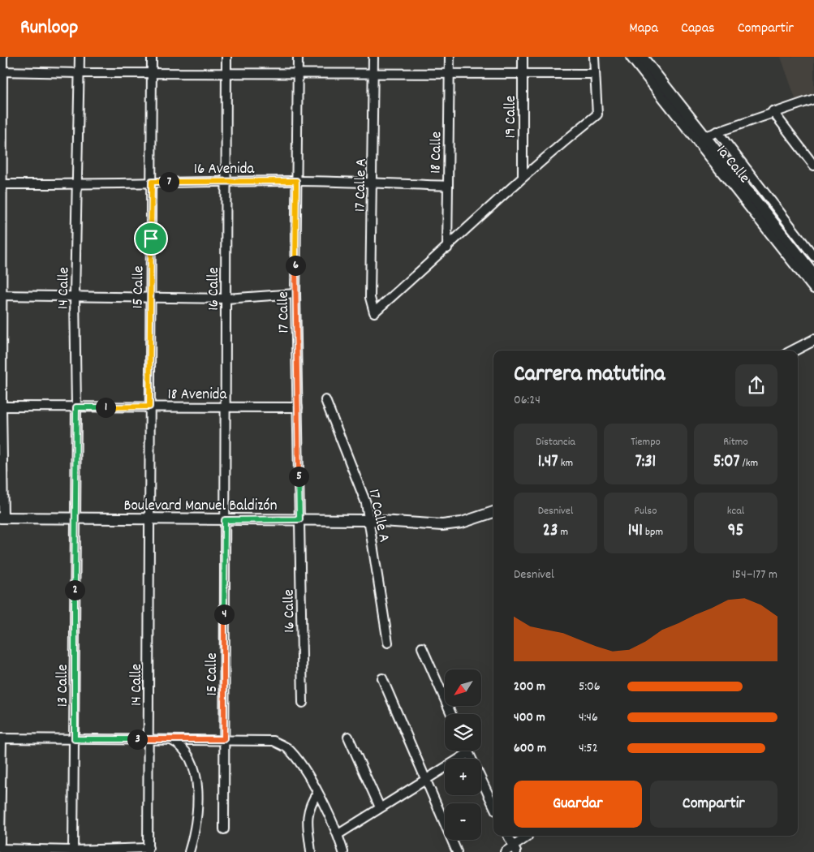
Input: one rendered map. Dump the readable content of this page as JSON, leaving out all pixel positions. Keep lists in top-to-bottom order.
{
  "streets": {
    "main road": ["1a Calle", "Boulevard Manuel Baldizón"],
    "street": [
      "19 Calle",
      "18 Calle",
      "16 Avenida",
      "17 Calle A",
      "15 Calle",
      "14 Calle",
      "16 Calle",
      "17 Calle",
      "18 Avenida",
      "13 Calle"
    ]
  },
  "crossings": [
    ["18 Calle", "16 Avenida"],
    ["18 Calle", "17 Calle A"],
    ["16 Avenida", "17 Calle A"],
    ["16 Avenida", "15 Calle"],
    ["16 Avenida", "14 Calle"],
    ["16 Avenida", "16 Calle"],
    ["16 Avenida", "17 Calle"],
    ["17 Calle A", "Boulevard Manuel Baldizón"],
    ["15 Calle", "14 Calle"],
    ["15 Calle", "16 Calle"],
    ["15 Calle", "18 Avenida"],
    ["15 Calle", "Boulevard Manuel Baldizón"],
    ["14 Calle", "18 Avenida"],
    ["14 Calle", "Boulevard Manuel Baldizón"],
    ["14 Calle", "13 Calle"],
    ["16 Calle", "17 Calle"],
    ["16 Calle", "18 Avenida"],
    ["16 Calle", "Boulevard Manuel Baldizón"],
    ["17 Calle", "18 Avenida"],
    ["17 Calle", "Boulevard Manuel Baldizón"],
    ["Boulevard Manuel Baldizón", "13 Calle"]
  ],
  "north": "bottom left",
  "page": {
    "header": "Runloop",
    "nav": ["Mapa", "Capas", "Compartir"],
    "pins": [
      "7",
      "6",
      "1",
      "5",
      "2",
      "4",
      "3"
    ],
    "heading": ["Carrera matutina", "06:24"],
    "stats": [
      ["Distancia", "1.47 km"],
      ["Tiempo", "7:31"],
      ["Ritmo", "5:07 /km"],
      ["Desnivel", "23 m"],
      ["Pulso", "141 bpm"],
      ["kcal", "95"]
    ],
    "chart": ["Desnivel", "154–177 m"],
    "map_buttons": ["+", "−"],
    "list": [
      {
        "name": "200 m",
        "note": "5:06"
      },
      {
        "name": "400 m",
        "note": "4:46"
      },
      {
        "name": "600 m",
        "note": "4:52"
      }
    ],
    "buttons": ["Guardar", "Compartir"]
  }
}
